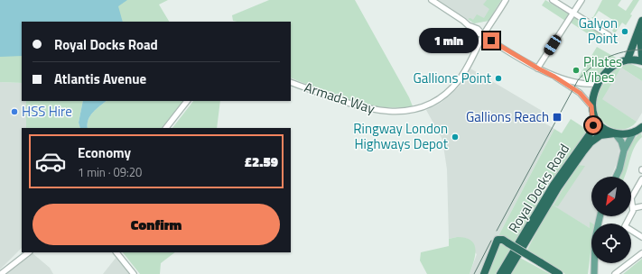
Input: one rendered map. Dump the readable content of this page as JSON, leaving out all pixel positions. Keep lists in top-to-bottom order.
{
  "streets": {
    "highway": ["Royal Docks Road"],
    "street": ["Armada Way"]
  },
  "places": {
    "other": [
      "Galyon Point",
      "Pilates Vibes",
      "Gallions Point",
      "HSS Hire",
      "Ringway London Highways Depot"
    ],
    "transit": ["Gallions Reach"]
  },
  "north": "bottom left",
  "page": {
    "banner": ["Royal Docks Road", "Atlantis Avenue"],
    "bubble": "1 min",
    "list": [
      {
        "name": "Economy",
        "note": "1 min · 09:20",
        "value": "£2.59"
      }
    ],
    "buttons": "Confirm"
  }
}
